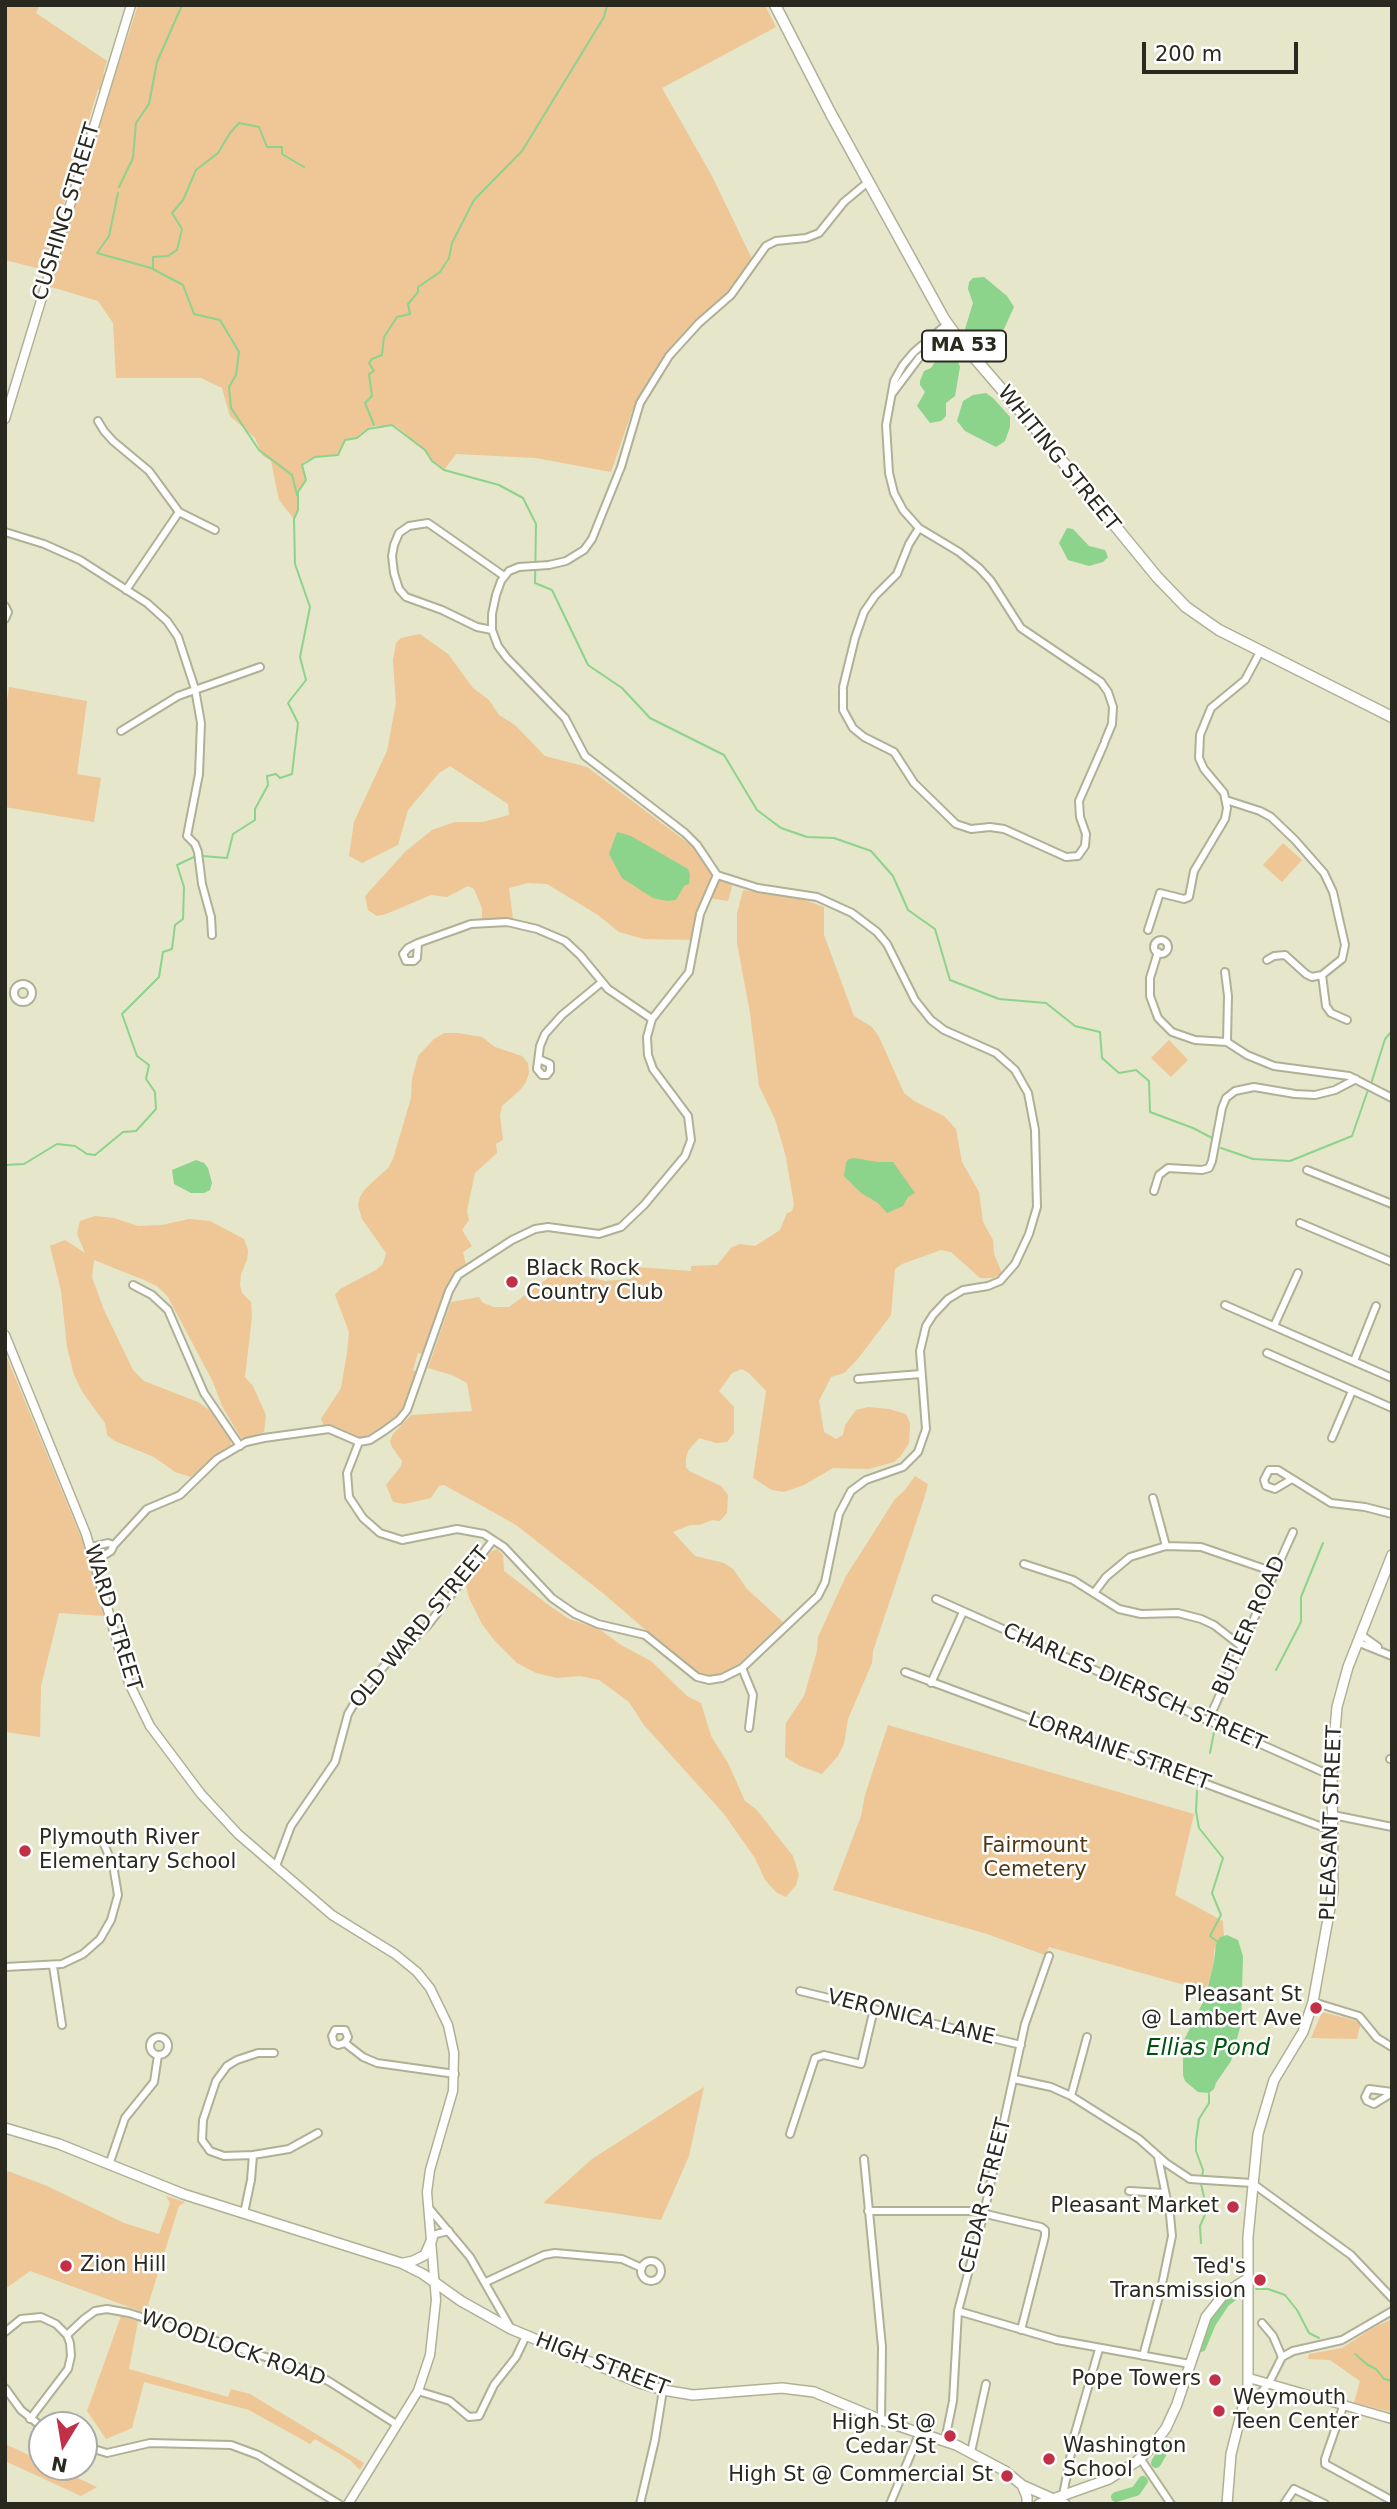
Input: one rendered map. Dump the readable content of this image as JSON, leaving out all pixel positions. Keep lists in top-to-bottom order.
{
  "streets": {
    "main road": [
      "MA 53",
      "WHITING STREET",
      "PLEASANT STREET",
      "HIGH STREET"
    ],
    "street": [
      "CUSHING STREET",
      "WARD STREET",
      "BUTLER ROAD",
      "OLD WARD STREET",
      "CHARLES DIERSCH STREET",
      "LORRAINE STREET",
      "VERONICA LANE",
      "CEDAR STREET",
      "WOODLOCK ROAD"
    ]
  },
  "crossings": [
    ["MA 53", "WHITING STREET"],
    ["WARD STREET", "OLD WARD STREET"],
    ["WARD STREET", "WOODLOCK ROAD"],
    ["WARD STREET", "HIGH STREET"],
    ["BUTLER ROAD", "CHARLES DIERSCH STREET"],
    ["CHARLES DIERSCH STREET", "PLEASANT STREET"],
    ["LORRAINE STREET", "PLEASANT STREET"],
    ["VERONICA LANE", "CEDAR STREET"],
    ["CEDAR STREET", "HIGH STREET"]
  ],
  "water": ["Ellias Pond"],
  "parks": ["Fairmount Cemetery"],
  "places": [
    "Black Rock Country Club",
    "Plymouth River Elementary School",
    "Pleasant St @ Lambert Ave",
    "Pleasant Market",
    "Zion Hill",
    "Ted's Transmission",
    "Pope Towers",
    "Weymouth Teen Center",
    "High St @ Cedar St",
    "Washington School",
    "High St @ Commercial St"
  ],
  "scale_bar": "200 m",
  "north": "bottom"
}
